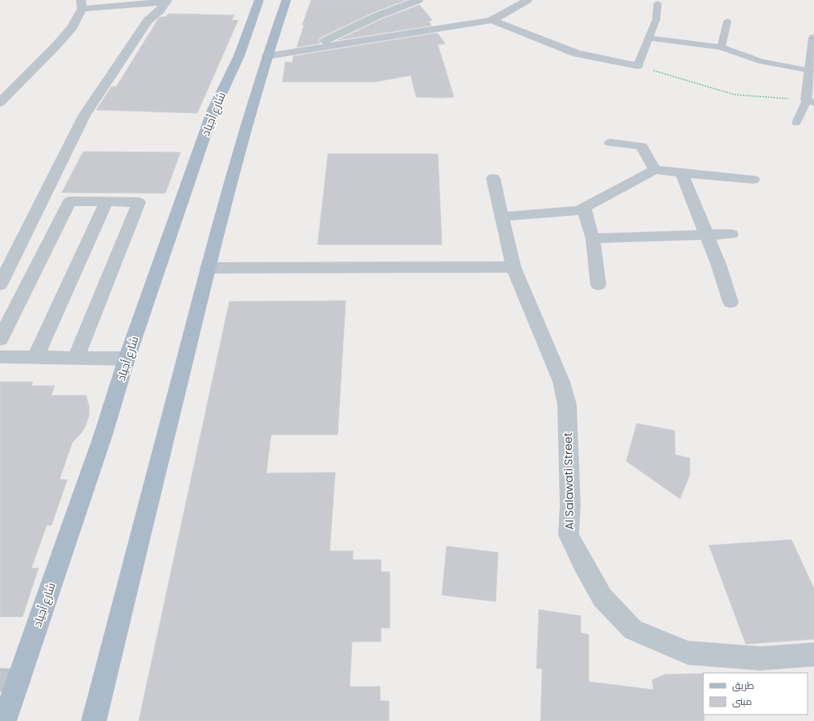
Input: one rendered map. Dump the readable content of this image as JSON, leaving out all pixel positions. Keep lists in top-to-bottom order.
{
  "streets": {
    "main road": ["شارع أجياد"],
    "street": ["Al Salawati Street"]
  },
  "legend": ["طريق", "مبنى"]
}
